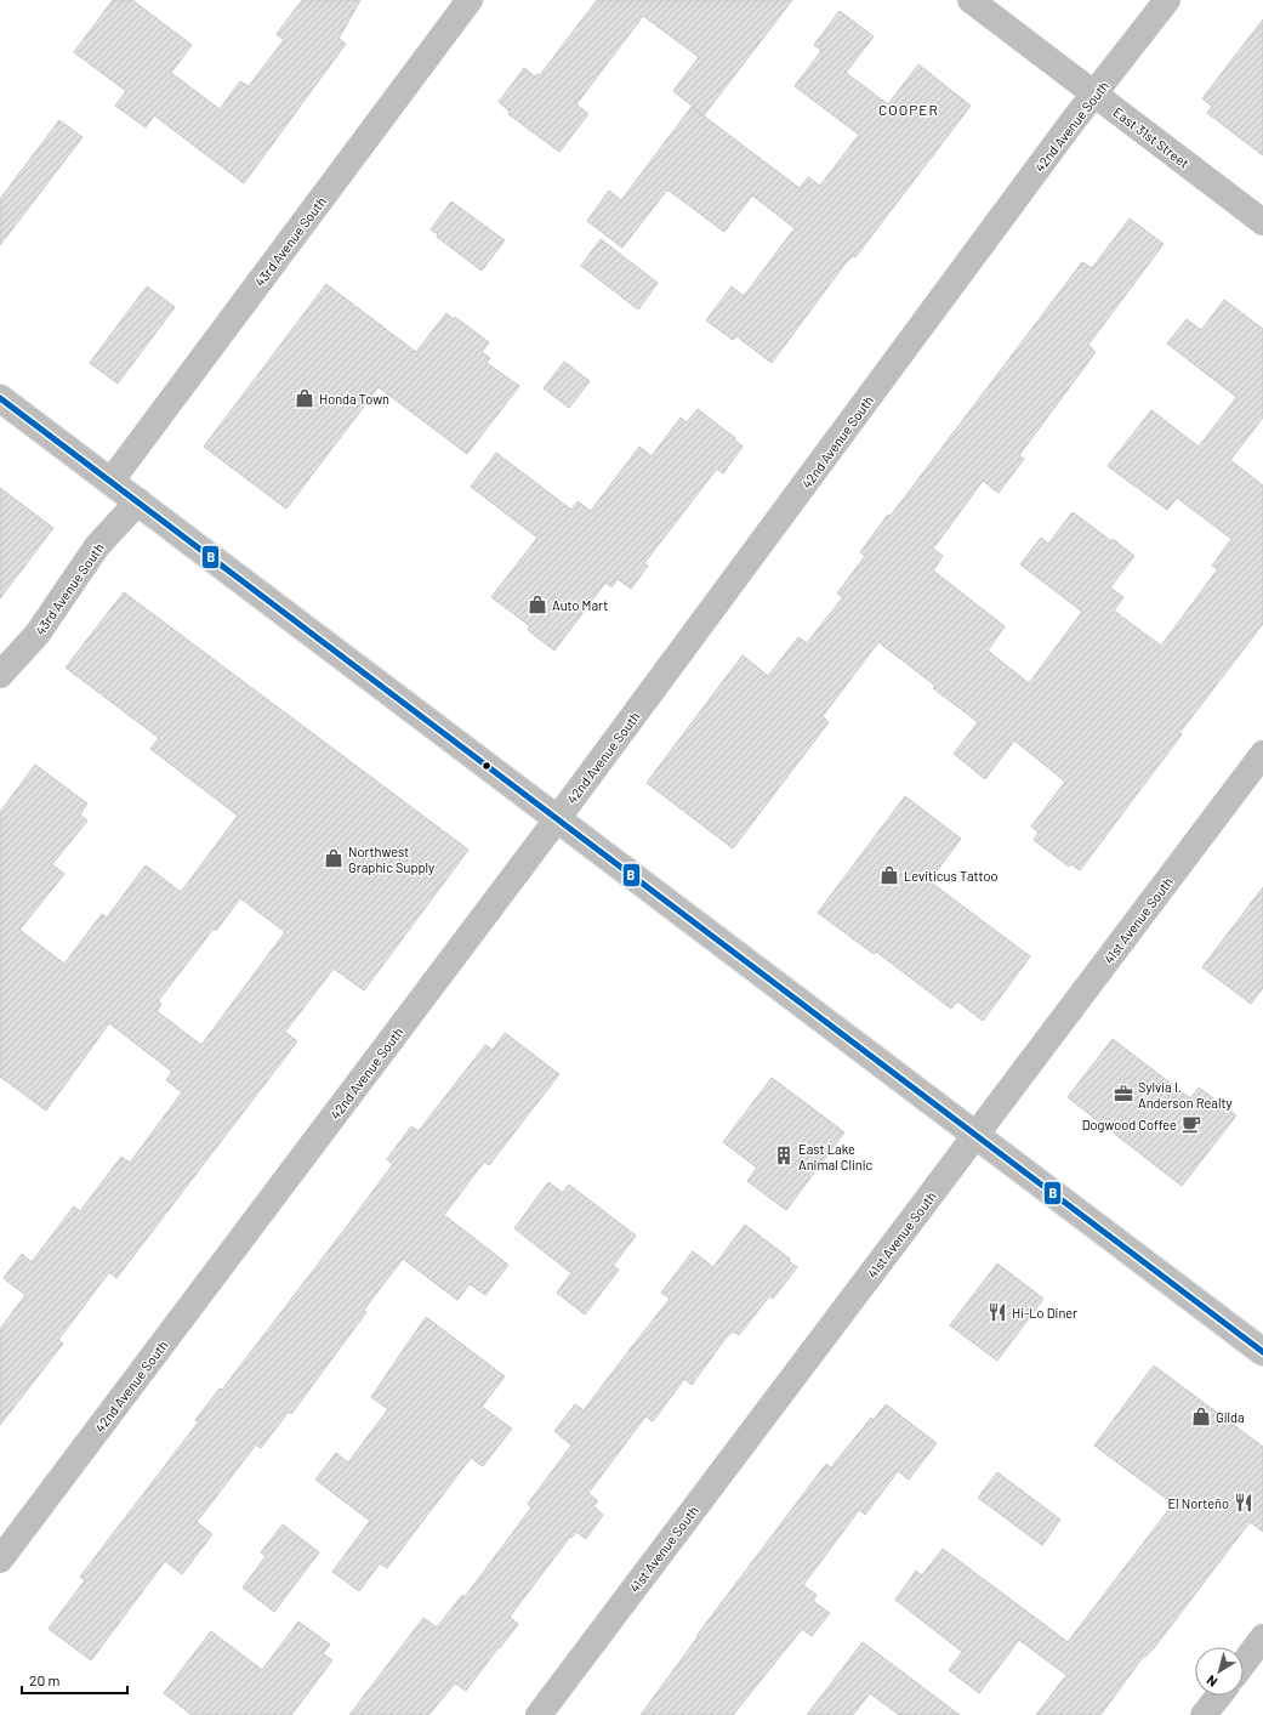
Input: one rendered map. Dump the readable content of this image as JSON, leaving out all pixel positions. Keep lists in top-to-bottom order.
{
  "streets": {
    "street": [
      "42nd Avenue South",
      "East 31st Street",
      "43rd Avenue South",
      "41st Avenue South"
    ]
  },
  "crossings": [
    ["42nd Avenue South", "East 31st Street"]
  ],
  "districts": ["COOPER"],
  "places": {
    "shop": [
      "Honda Town",
      "Auto Mart",
      "Northwest Graphic Supply",
      "Leviticus Tattoo",
      "Gilda"
    ],
    "office": ["Sylvia I. Anderson Realty"],
    "cafe": ["Dogwood Coffee"],
    "building": ["East Lake Animal Clinic"],
    "restaurant": ["Hi-Lo Diner", "El Norteño"]
  },
  "lines": ["transit line B"],
  "scale_bar": "20 m",
  "north": "bottom left"
}
